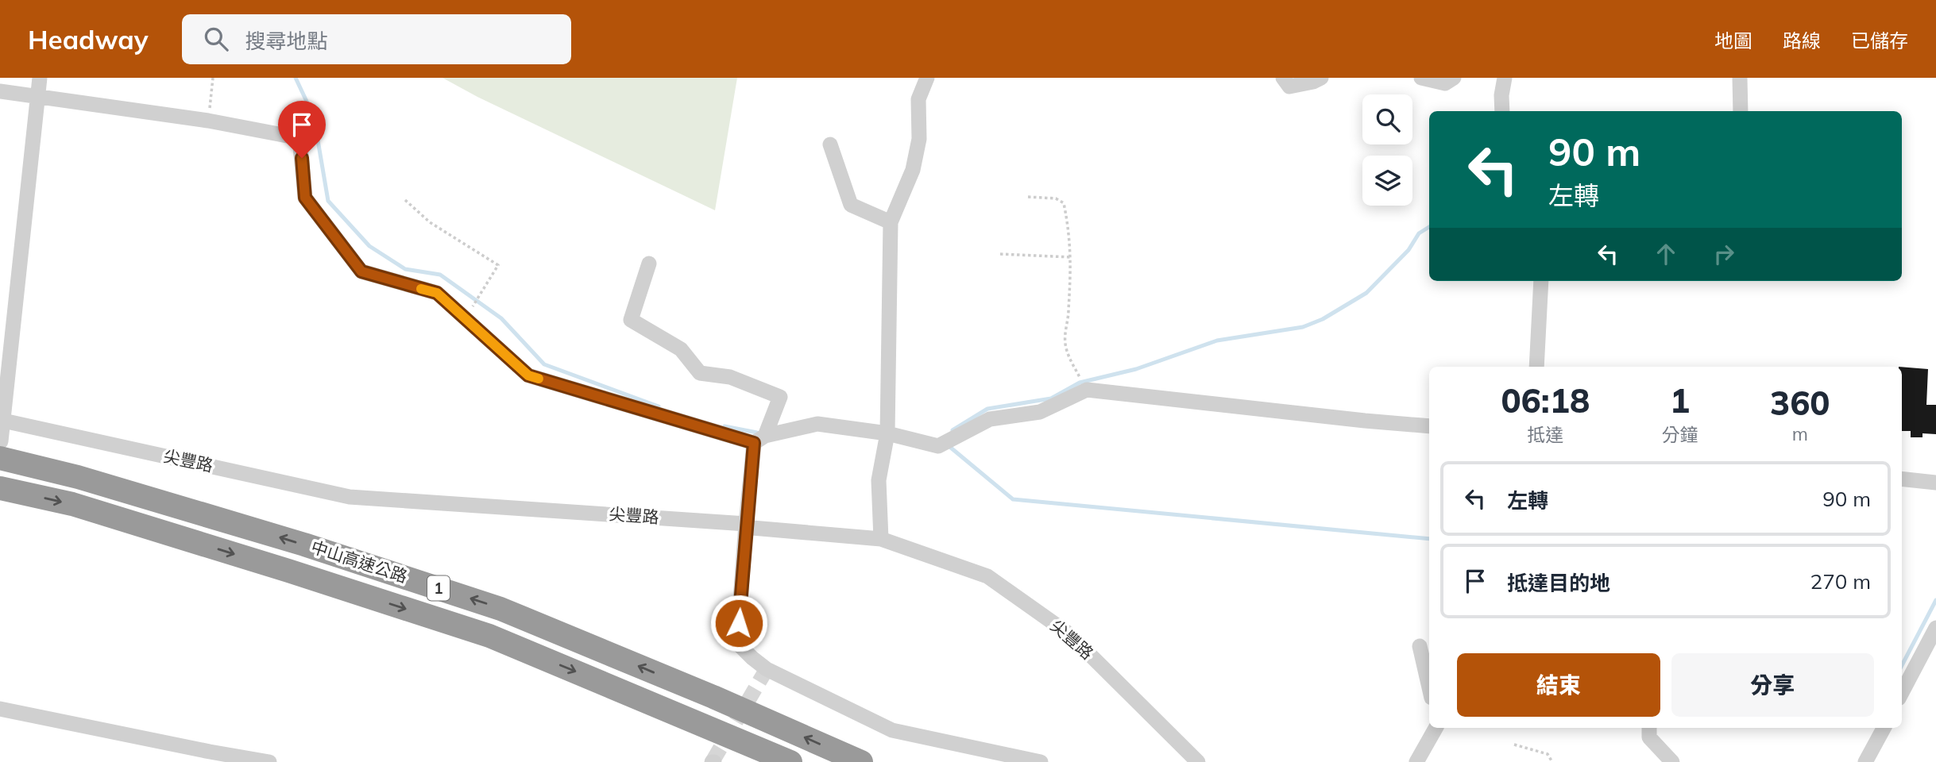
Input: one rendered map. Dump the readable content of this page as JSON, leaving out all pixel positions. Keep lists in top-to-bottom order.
{
  "streets": {
    "highway": ["中山高速公路", "1"],
    "street": ["尖豐路"]
  },
  "page": {
    "header": "Headway",
    "search": "搜尋地點",
    "nav": ["地圖", "路線", "已儲存"],
    "turn": ["90 m", "左轉"],
    "eta": [
      "06:18",
      "抵達",
      "1",
      "分鐘",
      "360",
      "m"
    ],
    "list": [
      {
        "name": "左轉",
        "value": "90 m"
      },
      {
        "name": "抵達目的地",
        "value": "270 m"
      }
    ],
    "buttons": ["結束", "分享"]
  }
}
